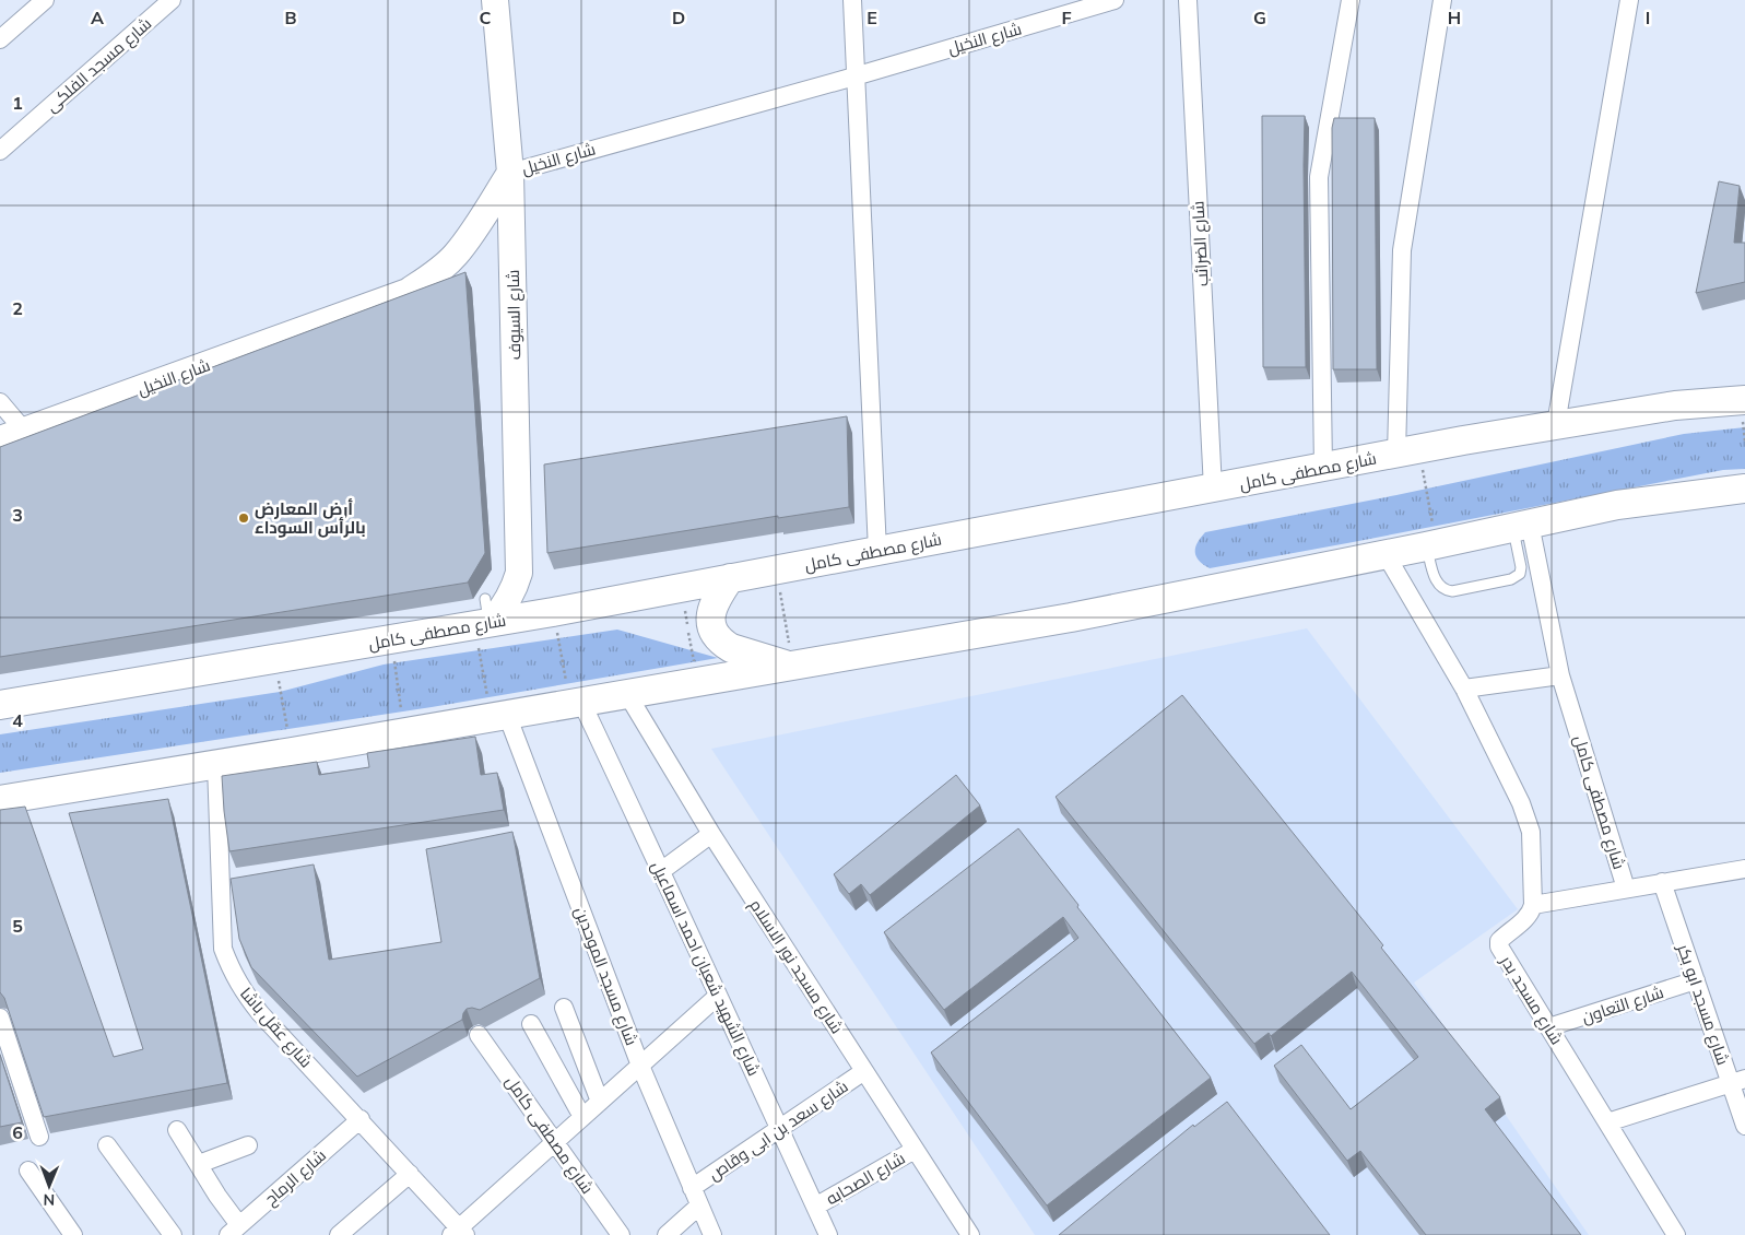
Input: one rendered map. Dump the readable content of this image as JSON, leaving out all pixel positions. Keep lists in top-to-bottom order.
{
  "streets": {
    "main road": ["شارع النخيل", "شارع السيوف", "شارع مصطفى كامل"],
    "street": [
      "شارع مسجد الفلكى",
      "شارع الضرائب",
      "شارع مسجد نور الاسلام",
      "شارع الشهيد شعبان احمد اسماعيل",
      "شارع مسجد الموحدين",
      "شارع مسجد بدر",
      "شارع التعاون",
      "شارع مسجد ابو بكر",
      "شارع عقل باشا",
      "شارع سعد بن ابى وقاص",
      "شارع الرماح",
      "شارع الصحابه"
    ]
  },
  "crossings": [
    ["شارع النخيل", "شارع السيوف"],
    ["شارع الضرائب", "شارع مصطفى كامل"],
    ["شارع السيوف", "شارع مصطفى كامل"],
    ["شارع مسجد نور الاسلام", "شارع سعد بن ابى وقاص"],
    ["شارع مسجد نور الاسلام", "شارع الصحابه"],
    ["شارع الشهيد شعبان احمد اسماعيل", "شارع سعد بن ابى وقاص"],
    ["شارع الشهيد شعبان احمد اسماعيل", "شارع الصحابه"],
    ["شارع مسجد الموحدين", "شارع سعد بن ابى وقاص"],
    ["شارع مسجد بدر", "شارع التعاون"],
    ["شارع التعاون", "شارع مسجد ابو بكر"],
    ["شارع عقل باشا", "شارع الرماح"]
  ],
  "places": ["أرض المعارض بالرأس السوداء"],
  "north": "bottom",
  "grid": {
    "columns": [
      "A",
      "B",
      "C",
      "D",
      "E",
      "F",
      "G",
      "H",
      "I"
    ],
    "rows": [
      "1",
      "2",
      "3",
      "4",
      "5",
      "6"
    ]
  }
}
